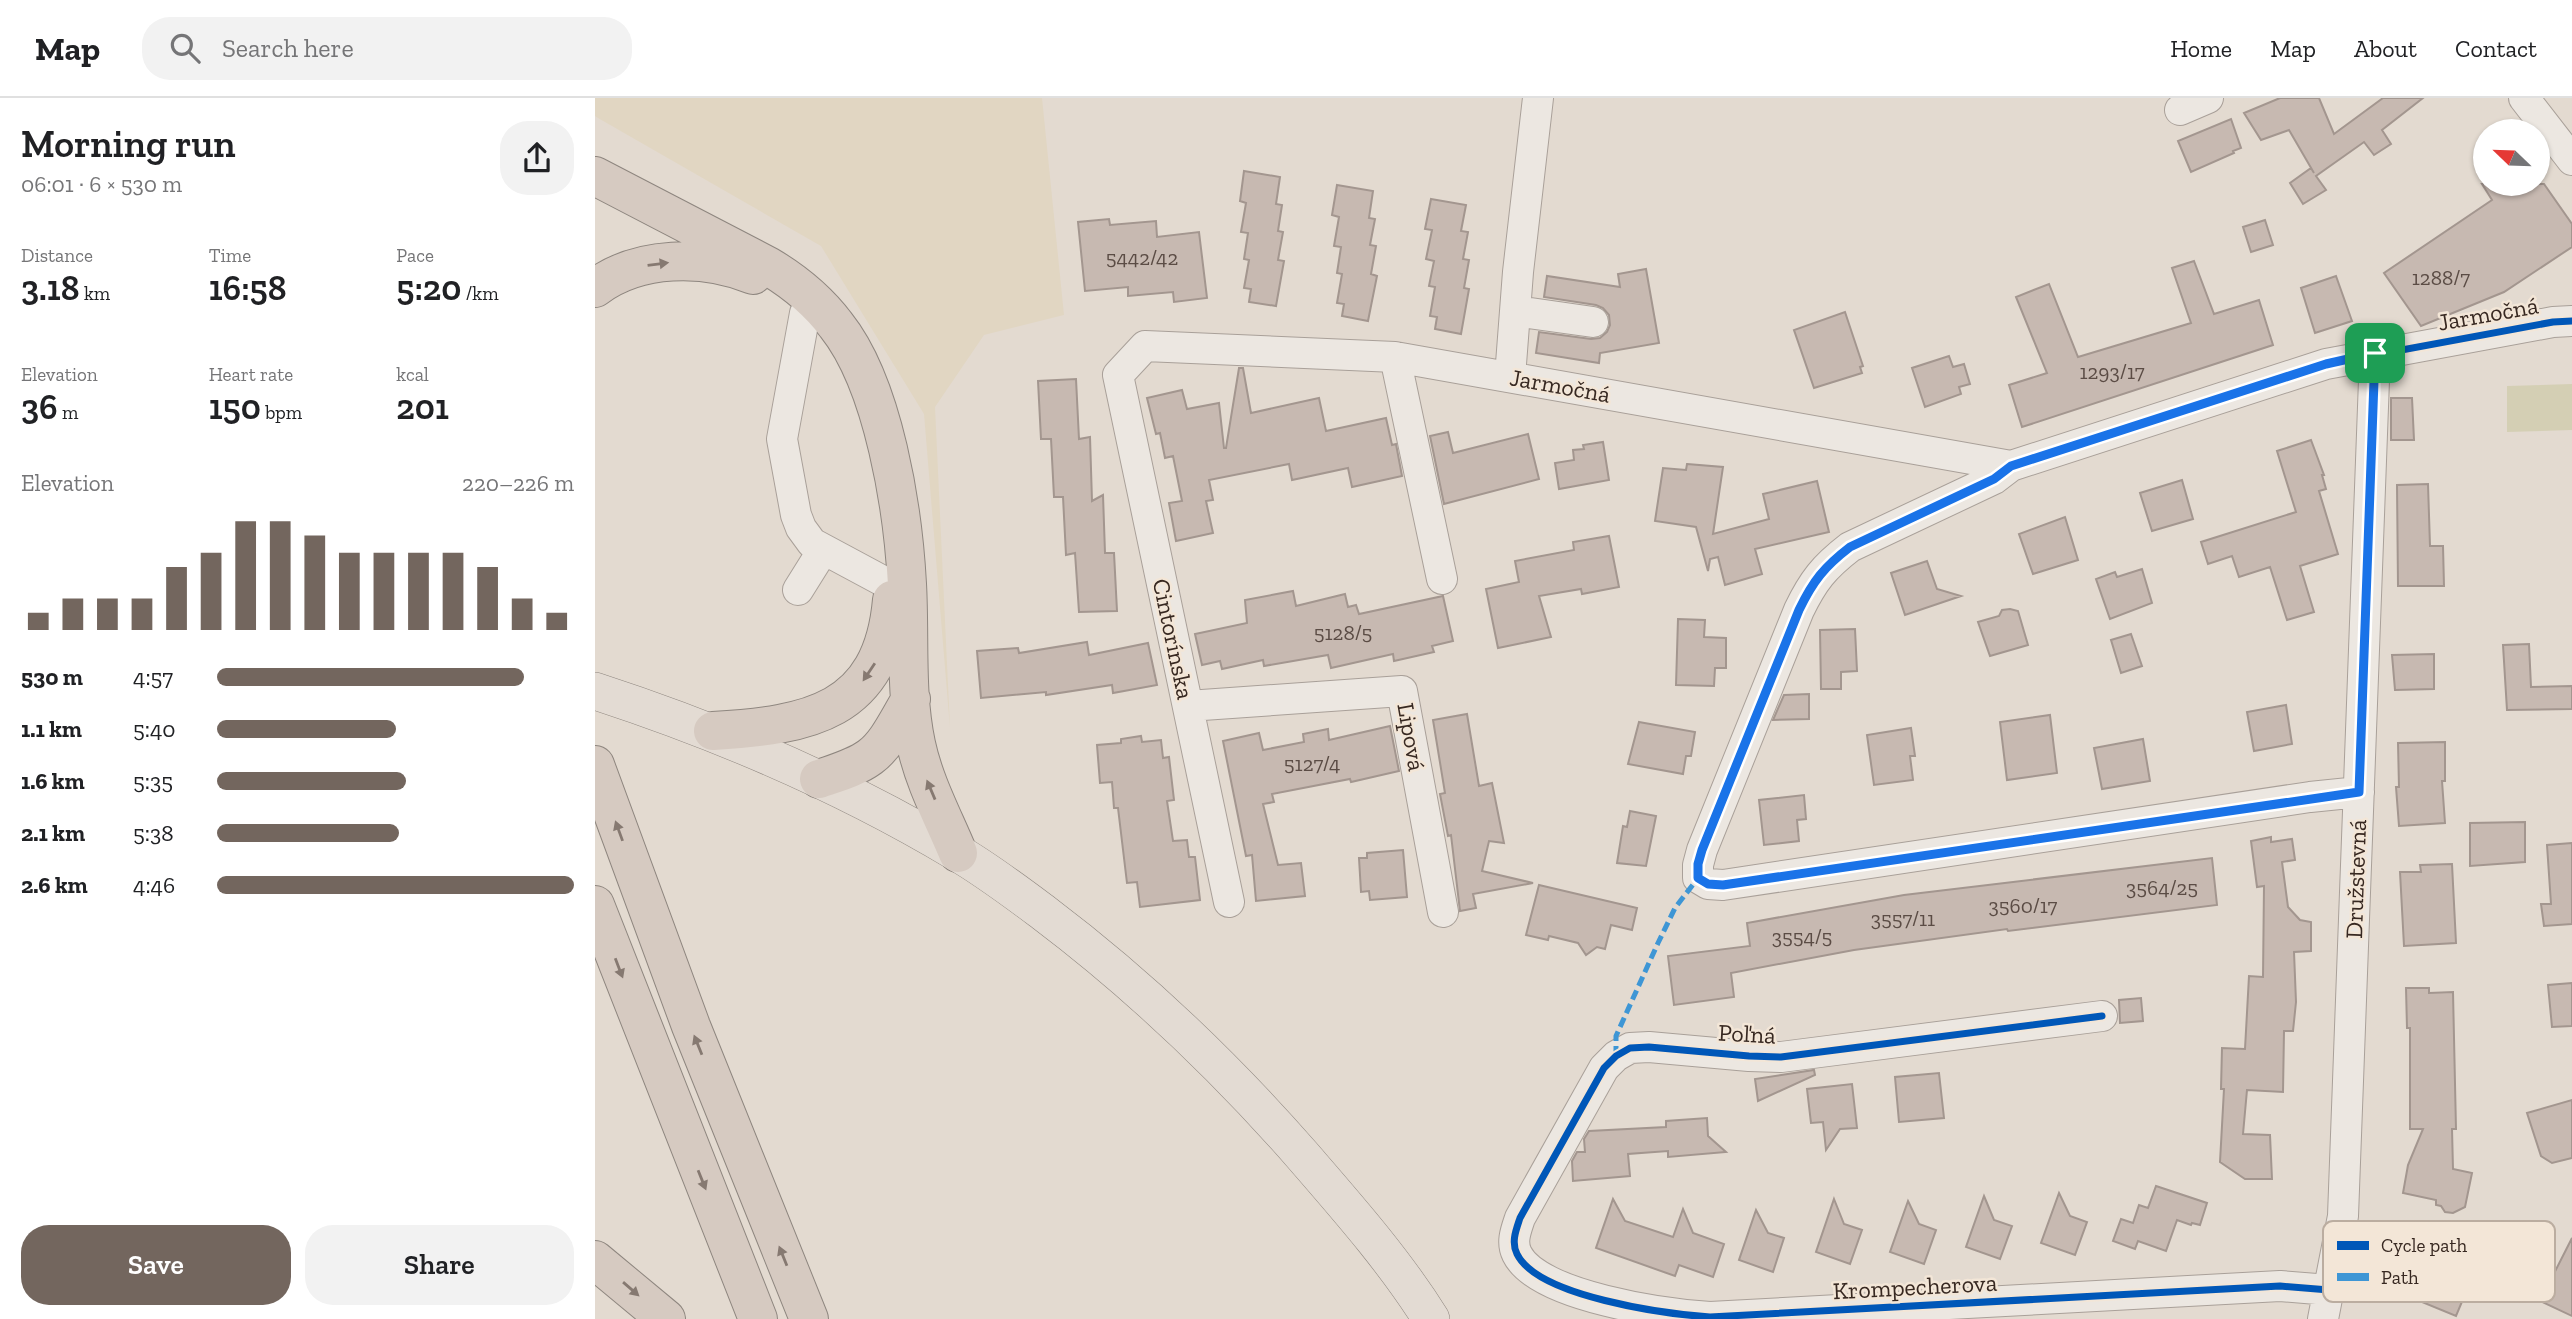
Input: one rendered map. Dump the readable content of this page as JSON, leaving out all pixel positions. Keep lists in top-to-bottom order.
{
  "streets": {
    "street": [
      "Jarmočná",
      "Cintorínska",
      "Lipová",
      "Družstevná",
      "Poľná",
      "Krompecherova"
    ]
  },
  "crossings": [
    ["Jarmočná", "Cintorínska"],
    ["Jarmočná", "Družstevná"],
    ["Cintorínska", "Lipová"],
    ["Poľná", "Krompecherova"]
  ],
  "house_numbers": [
    "5442/42",
    "1288/7",
    "1293/17",
    "5128/5",
    "5127/4",
    "3564/25",
    "3560/17",
    "3557/11",
    "3554/5"
  ],
  "legend": ["Cycle path", "Path"],
  "north": "top left",
  "page": {
    "header": "Map",
    "search": "Search here",
    "nav": [
      "Home",
      "Map",
      "About",
      "Contact"
    ],
    "heading": ["Morning run", "06:01 · 6 × 530 m"],
    "stats": [
      ["Distance", "3.18 km"],
      ["Time", "16:58"],
      ["Pace", "5:20 /km"],
      ["Elevation", "36 m"],
      ["Heart rate", "150 bpm"],
      ["kcal", "201"]
    ],
    "chart": ["Elevation", "220–226 m"],
    "list": [
      {
        "name": "530 m",
        "note": "4:57"
      },
      {
        "name": "1.1 km",
        "note": "5:40"
      },
      {
        "name": "1.6 km",
        "note": "5:35"
      },
      {
        "name": "2.1 km",
        "note": "5:38"
      },
      {
        "name": "2.6 km",
        "note": "4:46"
      }
    ],
    "buttons": ["Save", "Share"]
  }
}
